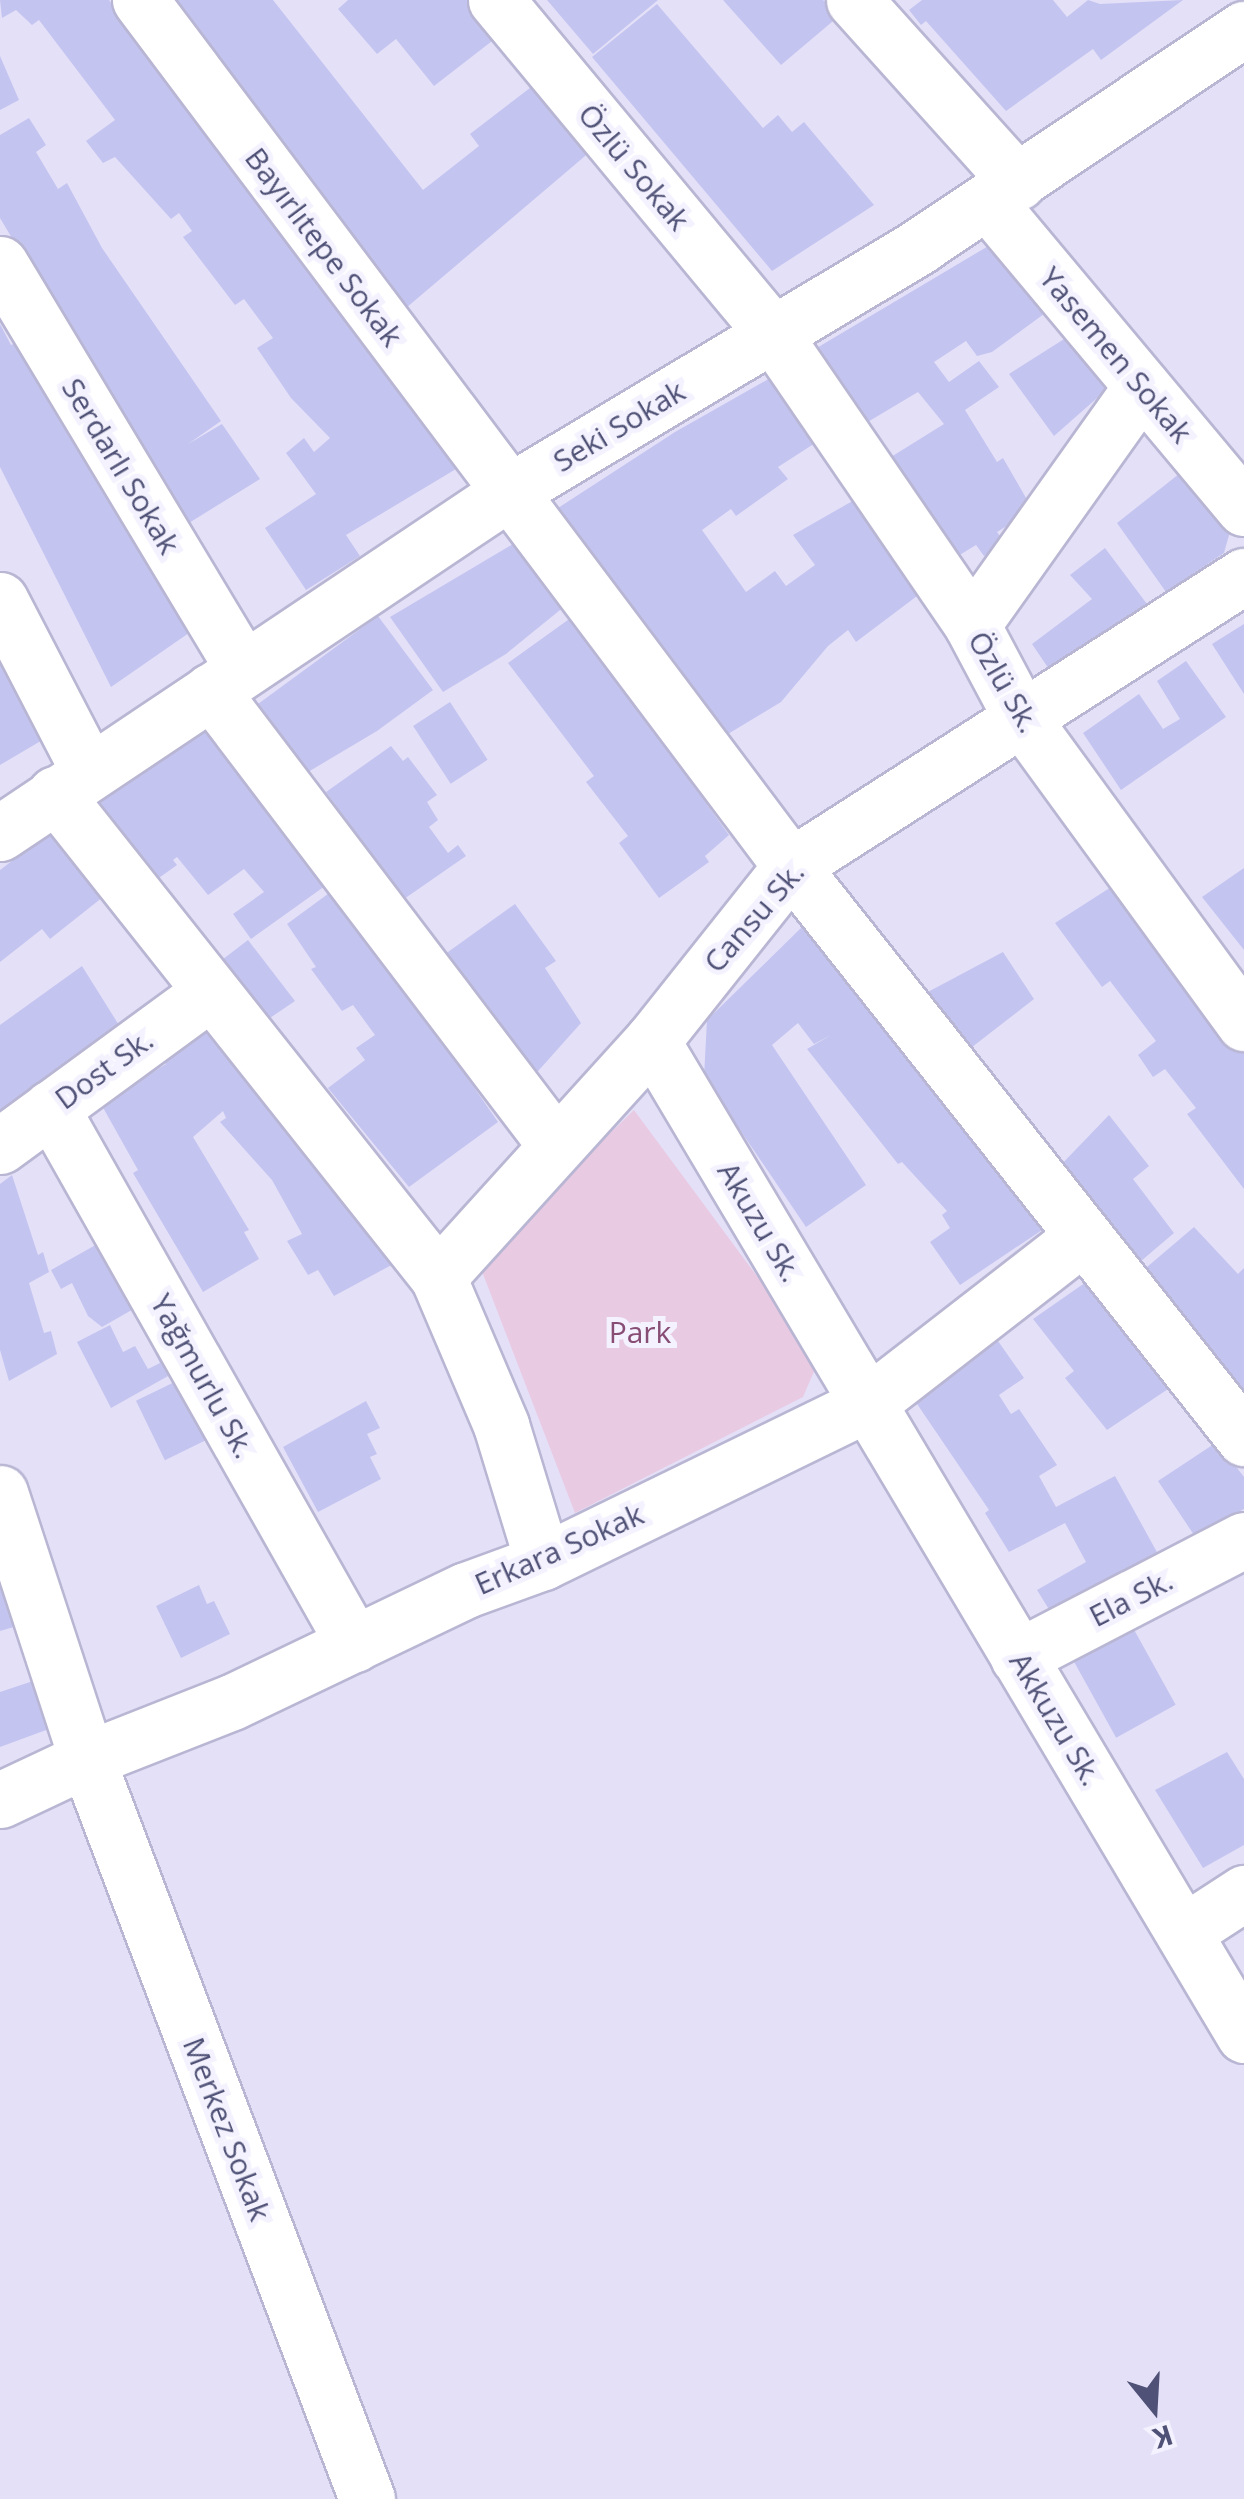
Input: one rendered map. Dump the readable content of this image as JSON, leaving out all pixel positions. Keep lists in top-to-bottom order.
{
  "streets": {
    "street": [
      "Özlü Sokak",
      "Bayırlıtepe Sokak",
      "Yasemen Sokak",
      "Seki Sokak",
      "Serdarlı Sokak",
      "Özlü Sk.",
      "Cansu Sk.",
      "Dost Sk.",
      "Akuzu Sk.",
      "Yağmurlu Sk.",
      "Erkara Sokak",
      "Ela Sk.",
      "Akkuzu Sk.",
      "Merkez Sokak"
    ]
  },
  "crossings": [
    ["Özlü Sokak", "Seki Sokak"],
    ["Özlü Sokak", "Özlü Sk."],
    ["Bayırlıtepe Sokak", "Seki Sokak"],
    ["Bayırlıtepe Sokak", "Cansu Sk."],
    ["Bayırlıtepe Sokak", "Erkara Sokak"],
    ["Yasemen Sokak", "Seki Sokak"],
    ["Seki Sokak", "Serdarlı Sokak"],
    ["Seki Sokak", "Özlü Sk."],
    ["Serdarlı Sokak", "Cansu Sk."],
    ["Özlü Sk.", "Cansu Sk."],
    ["Cansu Sk.", "Akuzu Sk."],
    ["Dost Sk.", "Yağmurlu Sk."],
    ["Akuzu Sk.", "Erkara Sokak"],
    ["Akuzu Sk.", "Akkuzu Sk."],
    ["Yağmurlu Sk.", "Erkara Sokak"],
    ["Erkara Sokak", "Akkuzu Sk."],
    ["Erkara Sokak", "Merkez Sokak"],
    ["Ela Sk.", "Akkuzu Sk."]
  ],
  "parks": ["Park"],
  "north": "bottom"
}
